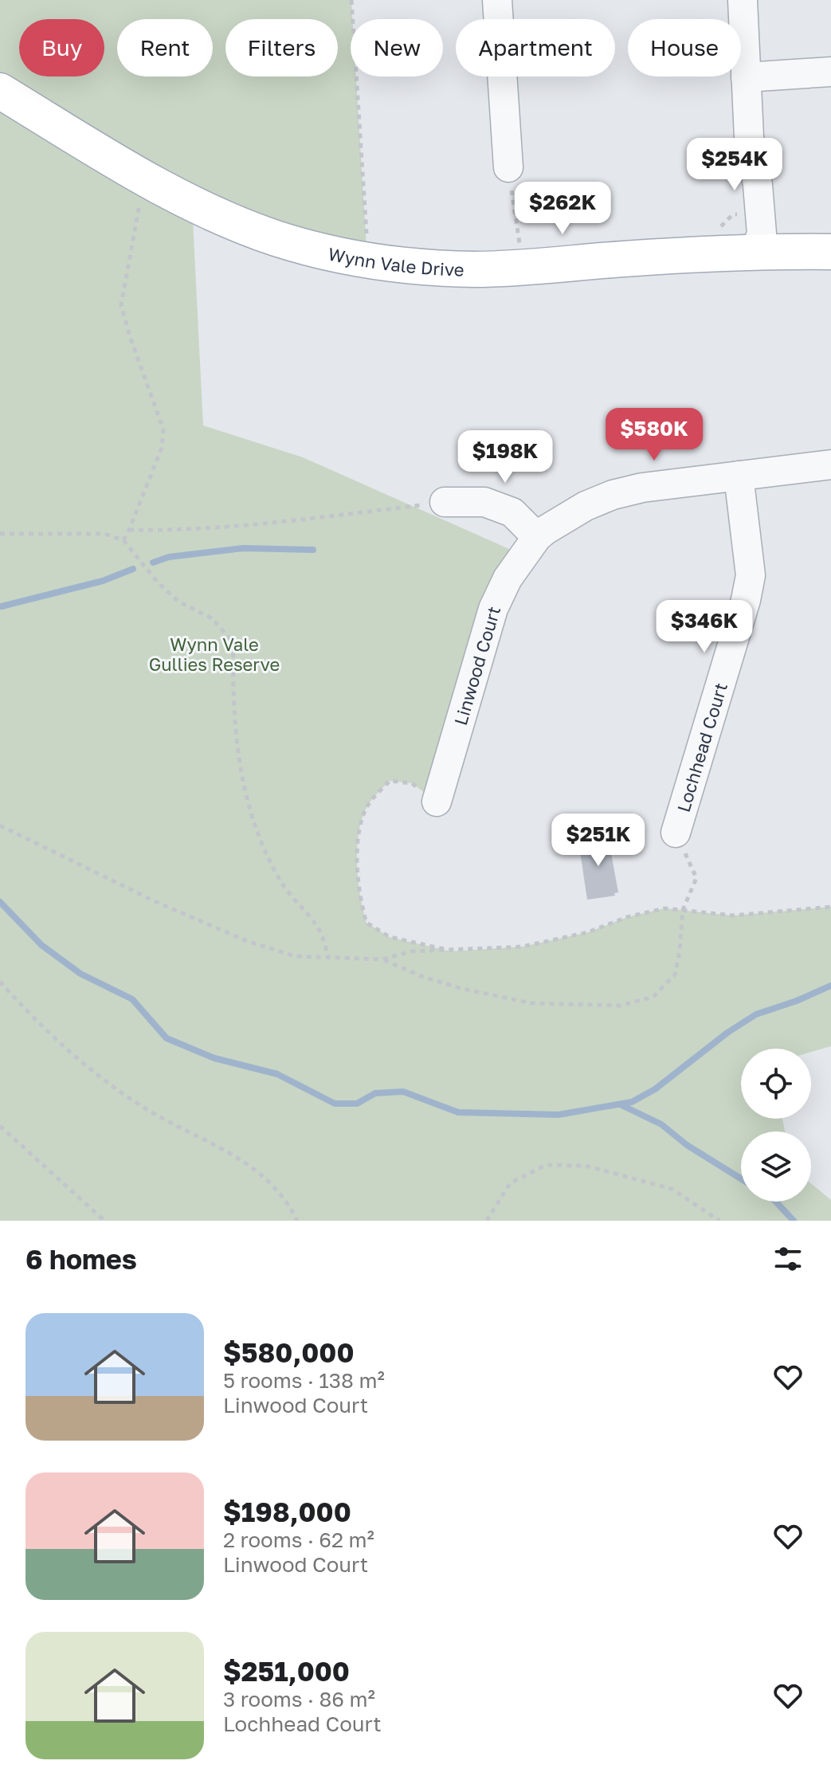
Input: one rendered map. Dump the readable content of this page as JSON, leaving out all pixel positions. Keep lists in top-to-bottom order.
{
  "streets": {
    "main road": ["Wynn Vale Drive"],
    "street": ["Linwood Court", "Lochhead Court"]
  },
  "crossings": [
    ["Linwood Court", "Lochhead Court"]
  ],
  "parks": ["Wynn Vale Gullies Reserve"],
  "page": {
    "chip": [
      "Buy",
      "Rent",
      "Filters",
      "New",
      "Apartment",
      "House"
    ],
    "price": [
      "$254K",
      "$262K",
      "$580K",
      "$198K",
      "$346K",
      "$251K"
    ],
    "heading": "6 homes",
    "list": [
      {
        "name": "$580,000",
        "note": "5 rooms · 138 m² · Linwood Court"
      },
      {
        "name": "$198,000",
        "note": "2 rooms · 62 m² · Linwood Court"
      },
      {
        "name": "$251,000",
        "note": "3 rooms · 86 m² · Lochhead Court"
      }
    ]
  }
}
